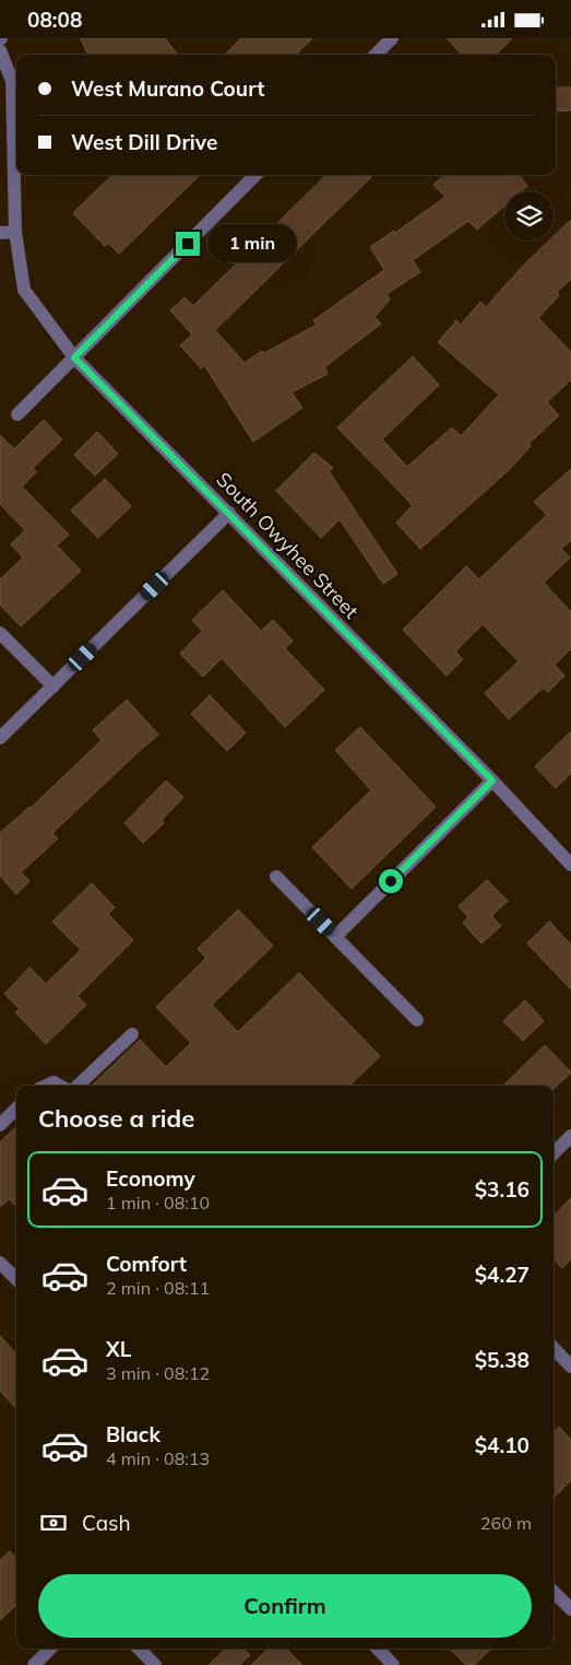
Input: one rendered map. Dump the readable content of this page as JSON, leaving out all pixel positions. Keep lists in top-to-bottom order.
{
  "streets": {
    "street": ["South Owyhee Street"]
  },
  "page": {
    "status": "08:08",
    "banner": ["West Murano Court", "West Dill Drive"],
    "bubble": "1 min",
    "heading": "Choose a ride",
    "list": [
      {
        "name": "Economy",
        "note": "1 min · 08:10",
        "value": "$3.16"
      },
      {
        "name": "Comfort",
        "note": "2 min · 08:11",
        "value": "$4.27"
      },
      {
        "name": "XL",
        "note": "3 min · 08:12",
        "value": "$5.38"
      },
      {
        "name": "Black",
        "note": "4 min · 08:13",
        "value": "$4.10"
      }
    ],
    "pay": ["Cash", "260 m"],
    "buttons": "Confirm"
  }
}
